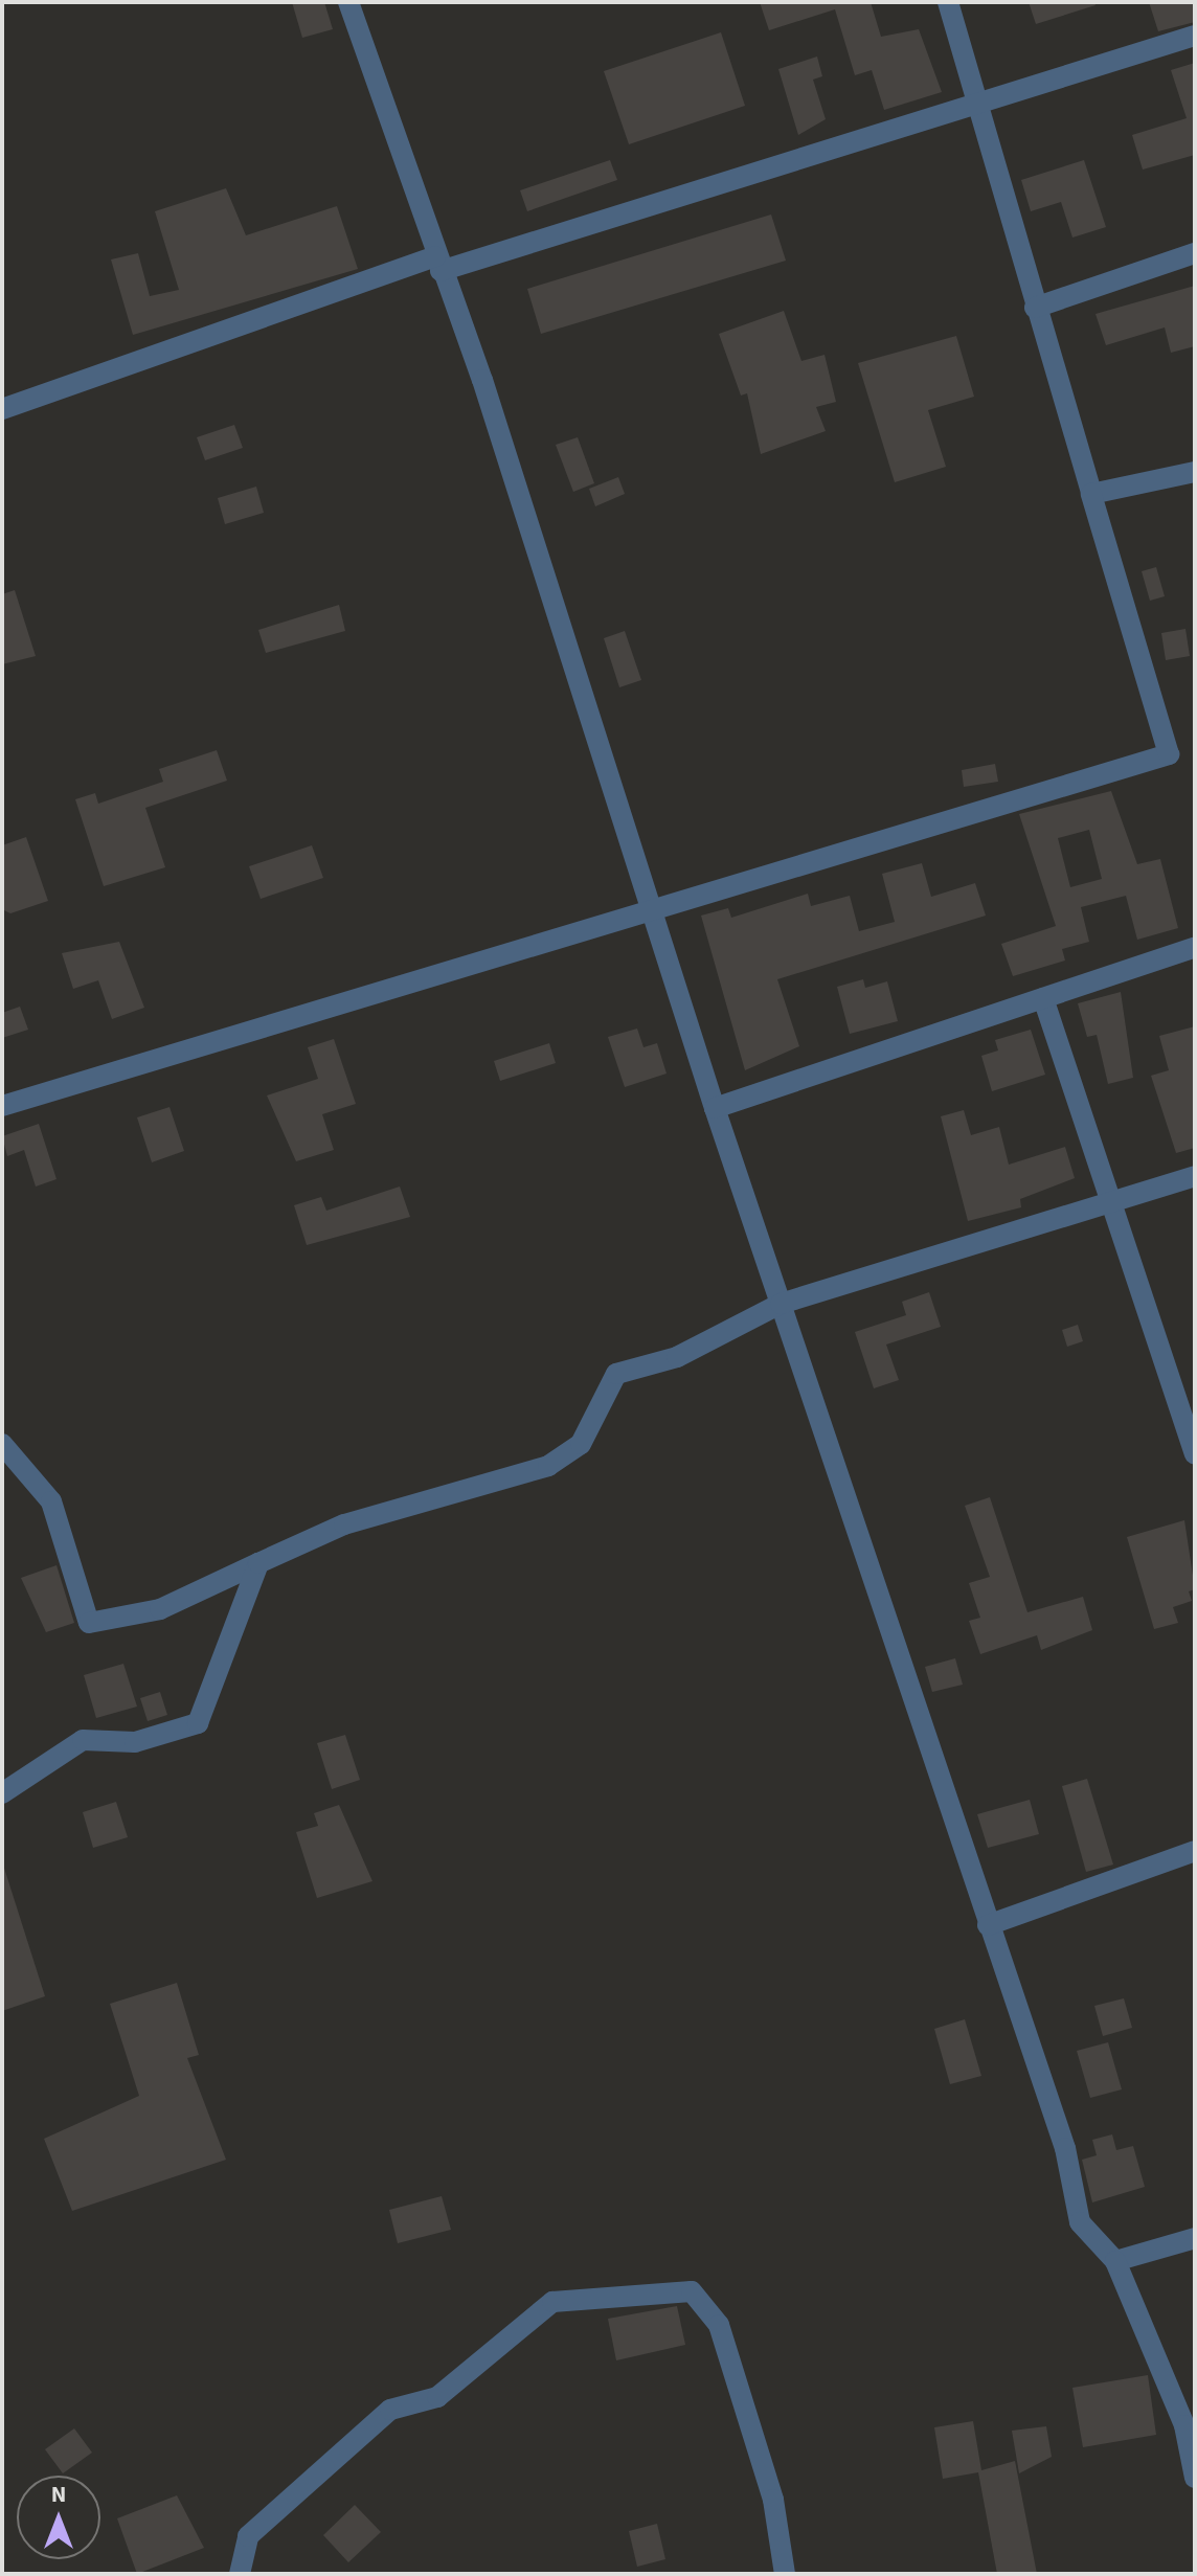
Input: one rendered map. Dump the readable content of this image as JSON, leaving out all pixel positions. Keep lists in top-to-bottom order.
{
  "north": "top"
}
